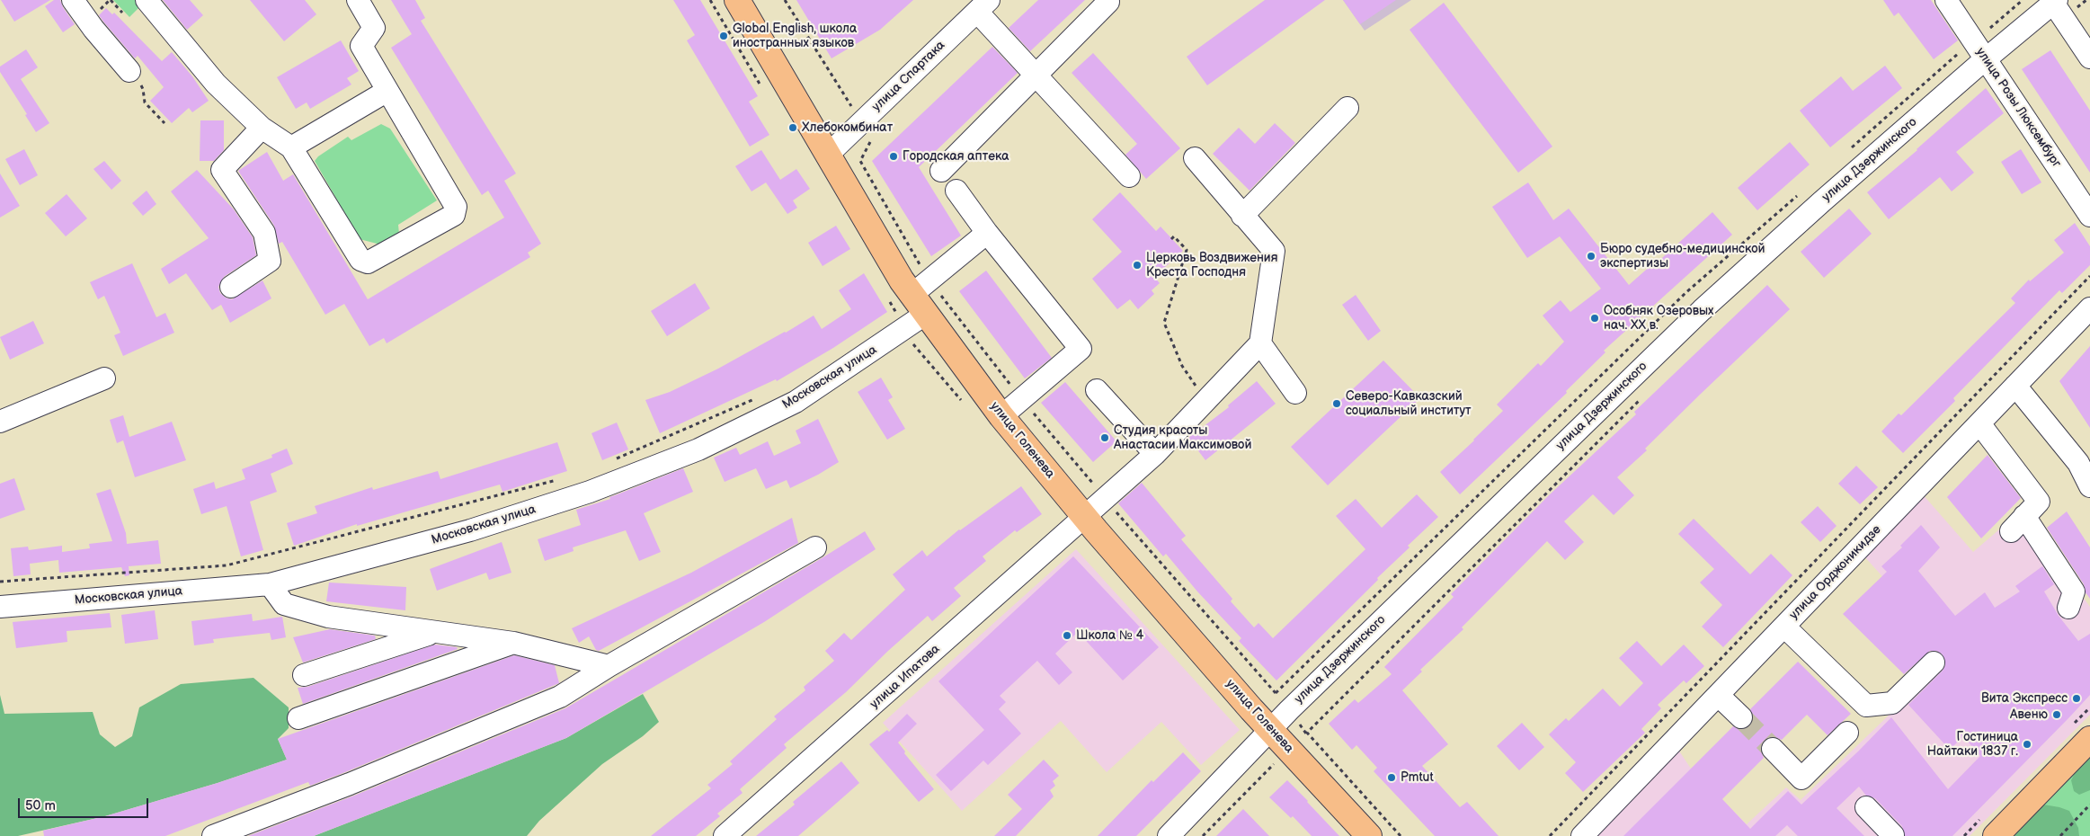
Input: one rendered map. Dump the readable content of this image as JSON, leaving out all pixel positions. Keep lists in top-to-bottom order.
{
  "streets": {
    "main road": ["улица Голенева"],
    "street": [
      "улица Спартака",
      "улица Розы Люксембург",
      "улица Дзержинского",
      "Московская улица",
      "улица Орджоникидзе",
      "улица Ипатова"
    ]
  },
  "crossings": [
    ["улица Спартака", "улица Голенева"],
    ["улица Розы Люксембург", "улица Дзержинского"],
    ["улица Дзержинского", "улица Голенева"],
    ["Московская улица", "улица Голенева"],
    ["улица Голенева", "улица Ипатова"]
  ],
  "places": [
    "Global English, школа иностранных языков",
    "Хлебокомбинат",
    "Городская аптека",
    "Бюро судебно-медицинской экспертизы",
    "Церковь Воздвижения Креста Господня",
    "Особняк Озеровых нач. ХХ в.",
    "Северо-Кавказский социальный институт",
    "Студия красоты Анастасии Максимовой",
    "Школа № 4",
    "Вита Экспресс",
    "Авеню",
    "Гостиница Найтаки 1837 г.",
    "Pmtut"
  ],
  "scale_bar": "50 m"
}
